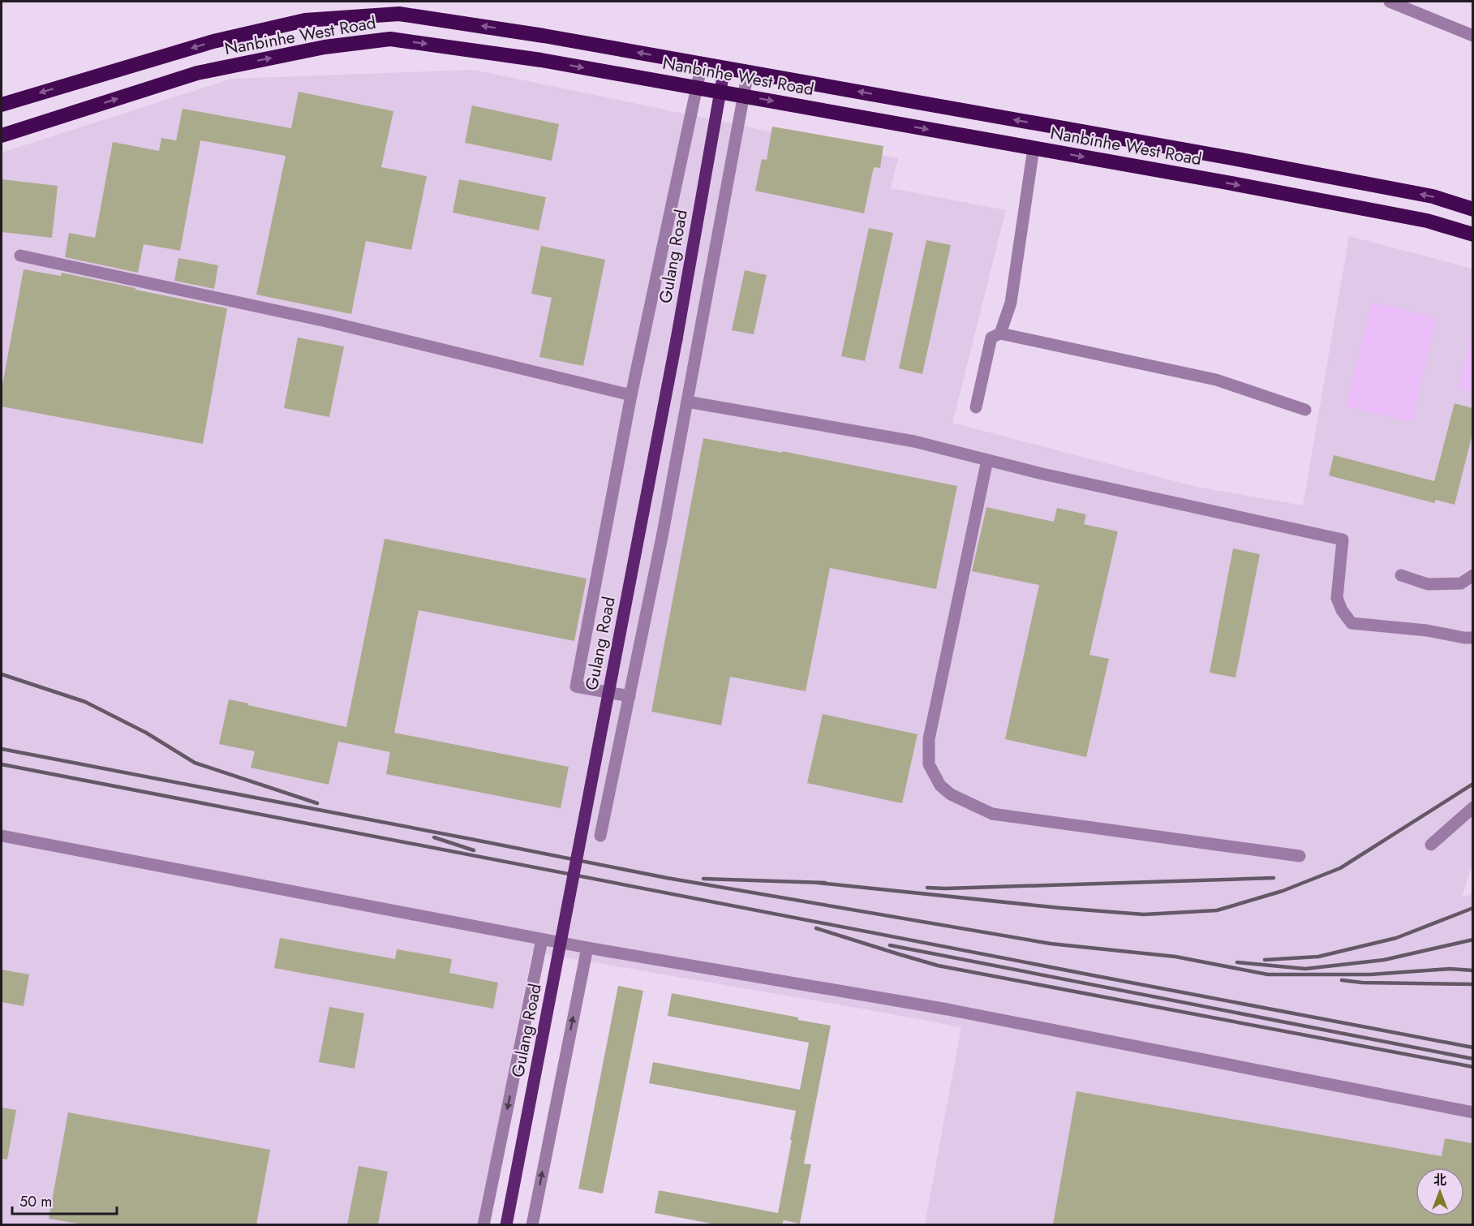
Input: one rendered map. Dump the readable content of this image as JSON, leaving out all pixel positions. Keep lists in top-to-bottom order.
{
  "streets": {
    "highway": ["Nanbinhe West Road"],
    "main road": ["Gulang Road"]
  },
  "crossings": [
    ["Nanbinhe West Road", "Gulang Road"]
  ],
  "scale_bar": "50 m",
  "north": "top"
}
